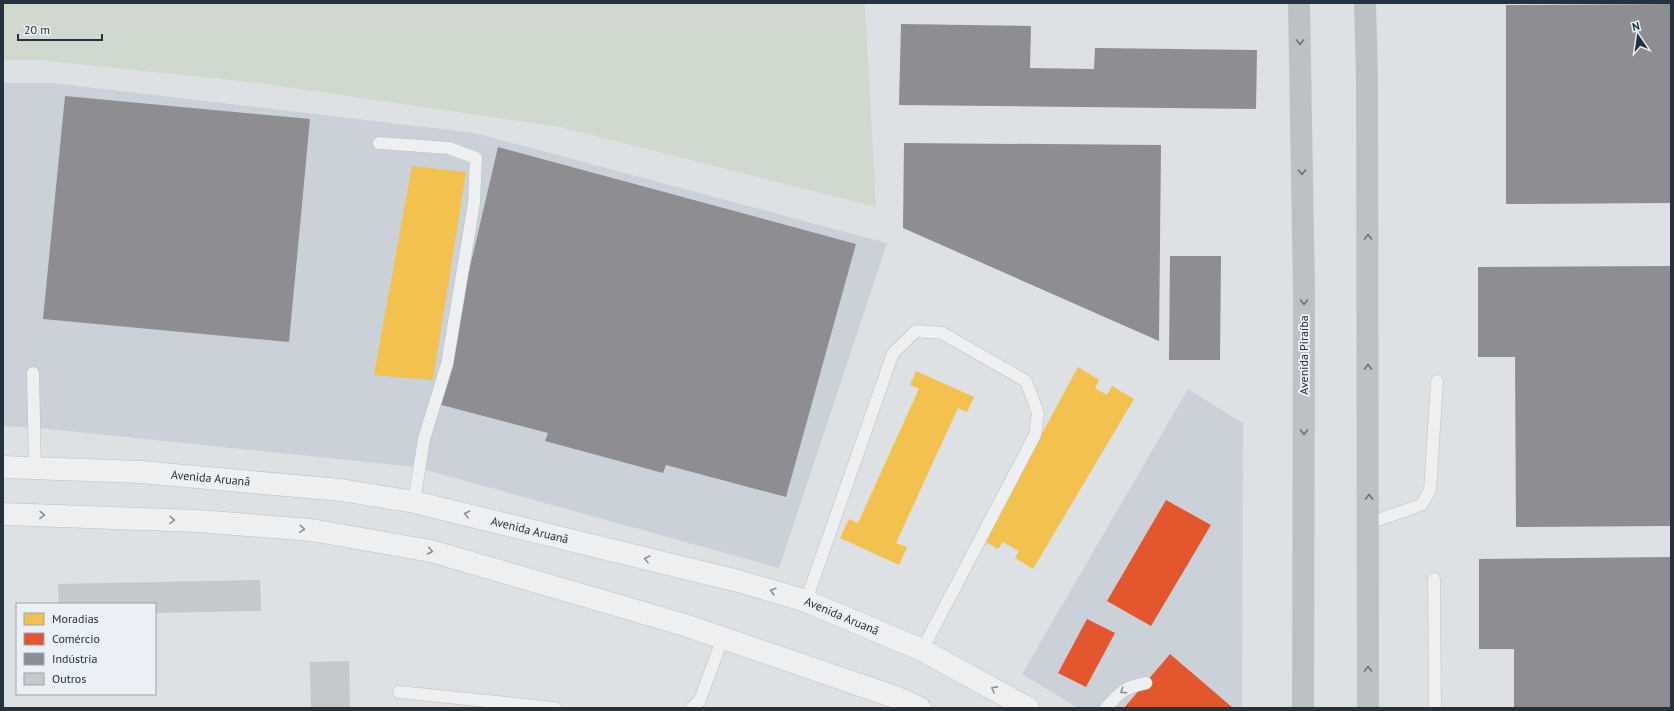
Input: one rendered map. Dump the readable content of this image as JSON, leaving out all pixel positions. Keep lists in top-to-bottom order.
{
  "streets": {
    "main road": ["Avenida Piraíba"],
    "street": ["Avenida Aruanã"]
  },
  "legend": [
    "Moradias",
    "Comércio",
    "Indústria",
    "Outros"
  ],
  "scale_bar": "20 m",
  "north": "top"
}
